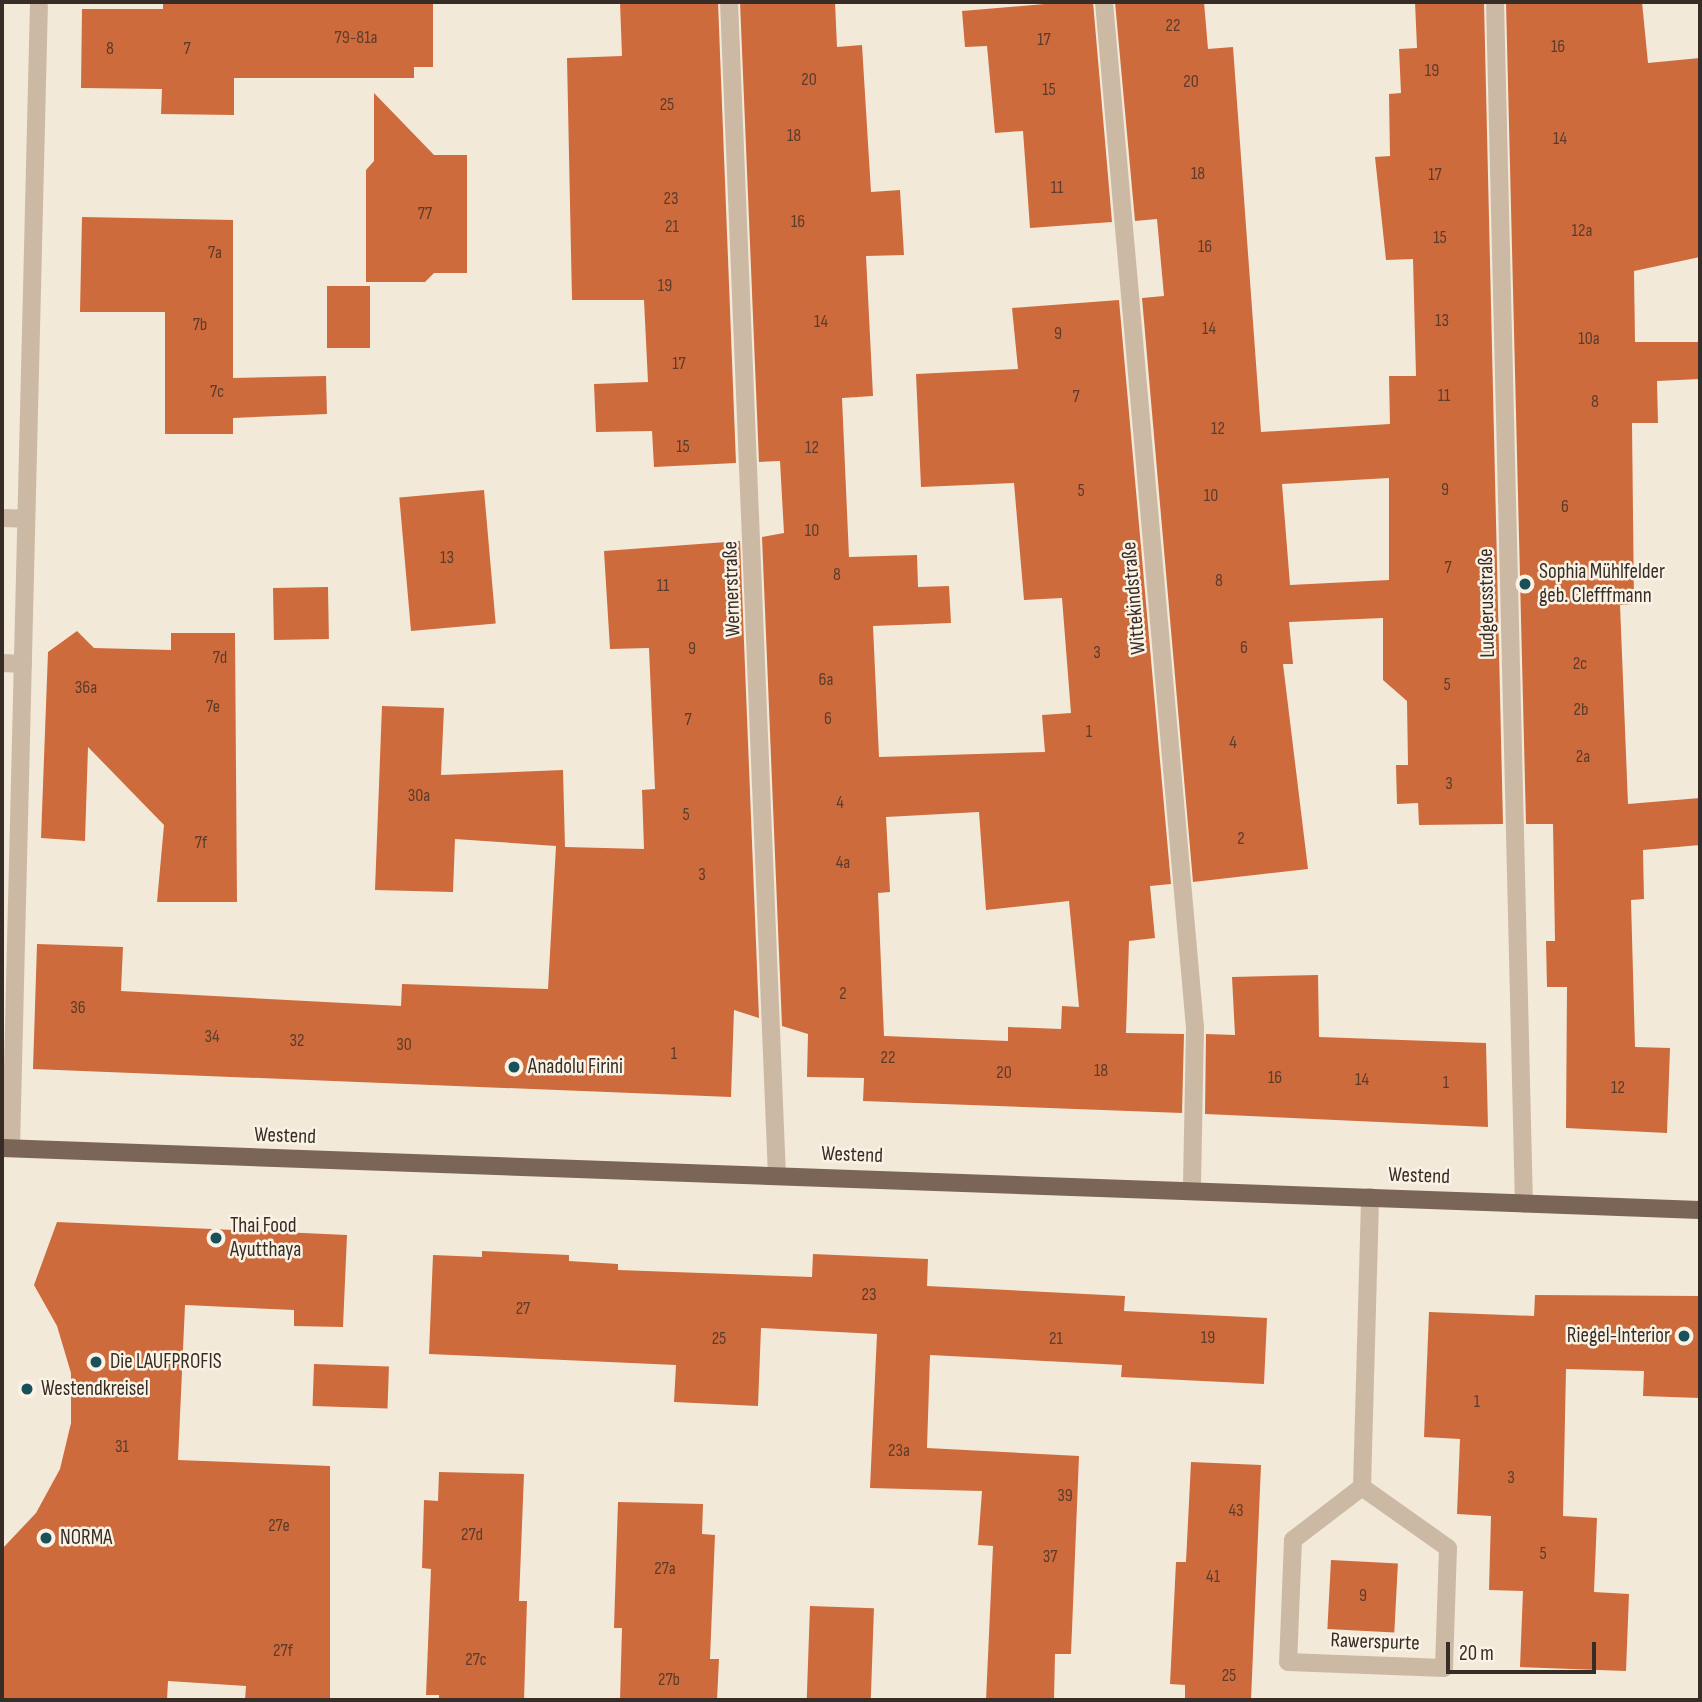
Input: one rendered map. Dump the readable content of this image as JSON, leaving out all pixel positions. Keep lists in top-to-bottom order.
{
  "streets": {
    "main road": ["Westend"],
    "street": [
      "Wernerstraße",
      "Wittekindstraße",
      "Ludgerusstraße",
      "Rawerspurte"
    ]
  },
  "crossings": [
    ["Wernerstraße", "Westend"],
    ["Wittekindstraße", "Westend"],
    ["Ludgerusstraße", "Westend"]
  ],
  "places": [
    "Sophia Mühlfelder geb. Clefffmann",
    "Anadolu Firini",
    "Thai Food Ayutthaya",
    "Riegel-Interior",
    "Die LAUFPROFIS",
    "Westendkreisel",
    "NORMA"
  ],
  "house_numbers": [
    "22",
    "79-81a",
    "17",
    "16",
    "8",
    "7",
    "19",
    "20",
    "20",
    "15",
    "25",
    "18",
    "14",
    "18",
    "17",
    "11",
    "23",
    "77",
    "16",
    "21",
    "12a",
    "15",
    "16",
    "7a",
    "19",
    "13",
    "14",
    "7b",
    "14",
    "9",
    "10a",
    "17",
    "7c",
    "11",
    "7",
    "8",
    "12",
    "15",
    "12",
    "9",
    "5",
    "10",
    "6",
    "10",
    "13",
    "7",
    "8",
    "8",
    "11",
    "6",
    "9",
    "3",
    "7d",
    "2c",
    "6a",
    "5",
    "36a",
    "7e",
    "2b",
    "6",
    "7",
    "1",
    "4",
    "2a",
    "3",
    "30a",
    "4",
    "5",
    "2",
    "7f",
    "4a",
    "3",
    "2",
    "36",
    "34",
    "32",
    "30",
    "1",
    "22",
    "18",
    "20",
    "16",
    "14",
    "1",
    "12",
    "23",
    "27",
    "19",
    "25",
    "21",
    "1",
    "31",
    "23a",
    "3",
    "39",
    "43",
    "27e",
    "27d",
    "5",
    "37",
    "27a",
    "41",
    "9",
    "27f",
    "27c",
    "25",
    "27b"
  ],
  "scale_bar": "20 m"
}
